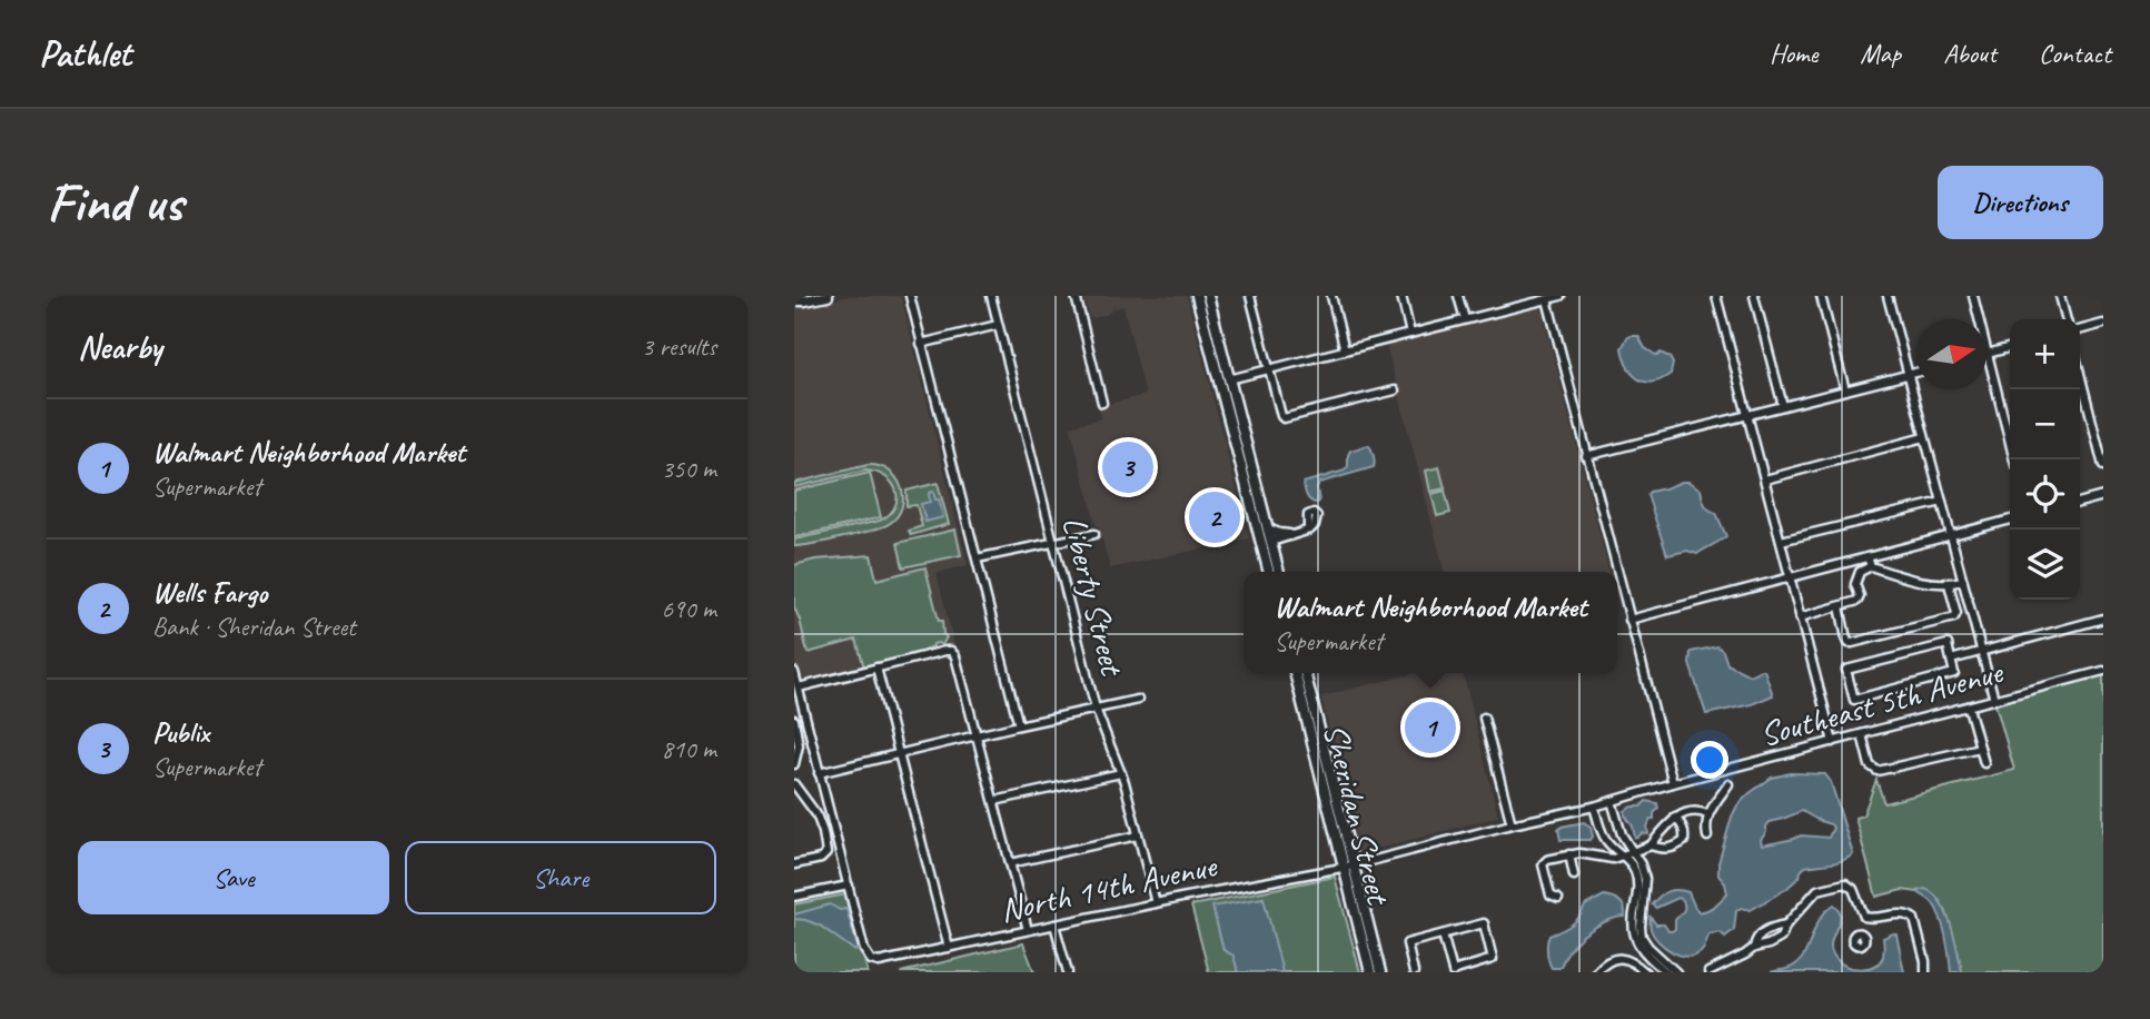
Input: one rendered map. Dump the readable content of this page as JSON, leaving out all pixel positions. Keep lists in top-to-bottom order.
{
  "streets": {
    "main road": ["Sheridan Street"],
    "street": ["Liberty Street", "Southeast 5th Avenue", "North 14th Avenue"]
  },
  "crossings": [
    ["Liberty Street", "North 14th Avenue"],
    ["Southeast 5th Avenue", "Sheridan Street"],
    ["Southeast 5th Avenue", "North 14th Avenue"],
    ["Sheridan Street", "North 14th Avenue"]
  ],
  "north": "right",
  "page": {
    "header": "Pathlet",
    "nav": [
      "Home",
      "Map",
      "About",
      "Contact"
    ],
    "buttons": [
      "Directions",
      ["Save", "Share"]
    ],
    "title": "Find us",
    "heading": ["Nearby", "3 results"],
    "map_buttons": ["+", "−"],
    "list": [
      {
        "mark": "1",
        "name": "Walmart Neighborhood Market",
        "note": "Supermarket",
        "value": "350 m"
      },
      {
        "mark": "2",
        "name": "Wells Fargo",
        "note": "Bank · Sheridan Street",
        "value": "690 m"
      },
      {
        "mark": "3",
        "name": "Publix",
        "note": "Supermarket",
        "value": "810 m"
      }
    ],
    "pins": ["3", "2", "1"],
    "popup": ["Walmart Neighborhood Market", "Supermarket"]
  }
}
